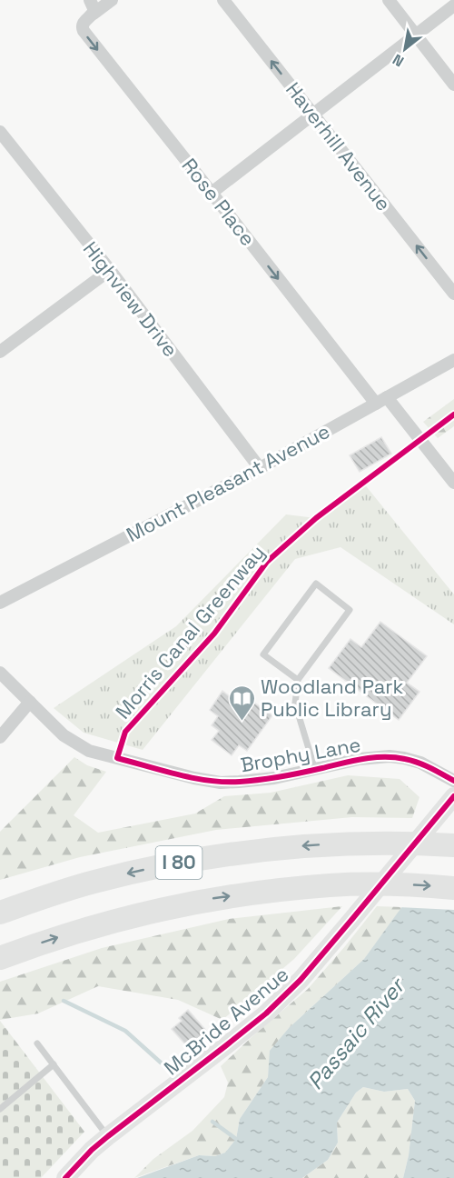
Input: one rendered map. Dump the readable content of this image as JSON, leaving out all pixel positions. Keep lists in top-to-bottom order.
{
  "streets": {
    "highway": ["I 80"],
    "main road": ["McBride Avenue"],
    "street": [
      "Haverhill Avenue",
      "Rose Place",
      "Highview Drive",
      "Mount Pleasant Avenue",
      "Brophy Lane"
    ],
    "cycle path": ["Morris Canal Greenway"]
  },
  "crossings": [
    ["Rose Place", "Mount Pleasant Avenue"],
    ["Highview Drive", "Mount Pleasant Avenue"]
  ],
  "one_way": ["Haverhill Avenue", "Rose Place"],
  "water": ["Passaic River"],
  "places": {
    "library": ["Woodland Park Public Library"]
  },
  "north": "bottom left"
}
